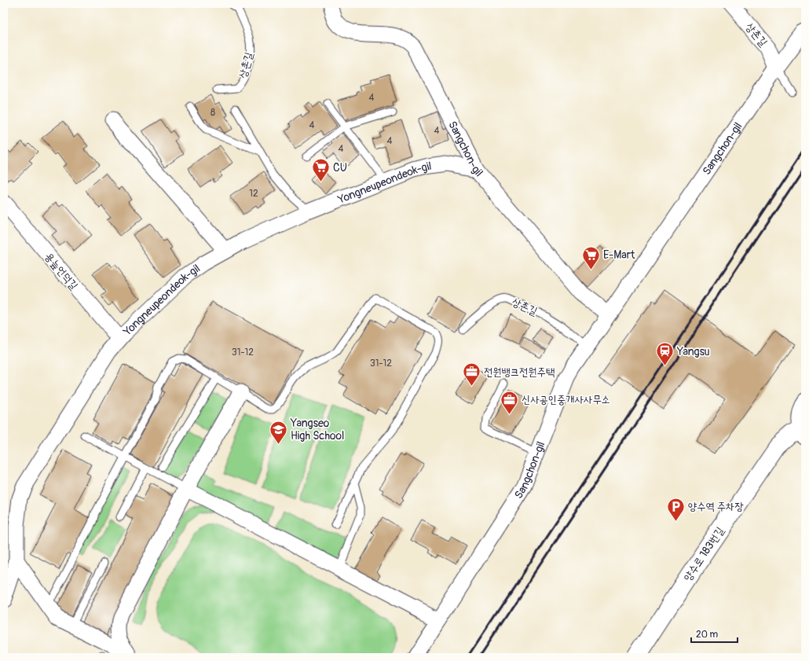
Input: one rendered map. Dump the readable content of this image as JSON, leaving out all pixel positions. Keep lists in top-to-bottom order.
{
  "streets": {
    "street": [
      "상촌길",
      "Sangchon-gil",
      "Yongneupeondeok-gil",
      "용늪언덕길",
      "양수로 183번길"
    ]
  },
  "crossings": [
    ["상촌길", "Sangchon-gil"],
    ["Sangchon-gil", "Yongneupeondeok-gil"],
    ["Yongneupeondeok-gil", "용늪언덕길"]
  ],
  "places": {
    "supermarket": ["CU", "E-Mart"],
    "station": ["Yangsu"],
    "office": ["전원뱅크전원주택", "신사공인중개사사무소"],
    "school or university": ["Yangseo High School"],
    "parking": ["양수역 주차장"]
  },
  "house_numbers": [
    "4",
    "8",
    "4",
    "4",
    "4",
    "4",
    "12",
    "31-12",
    "31-12"
  ],
  "scale_bar": "20 m"
}
